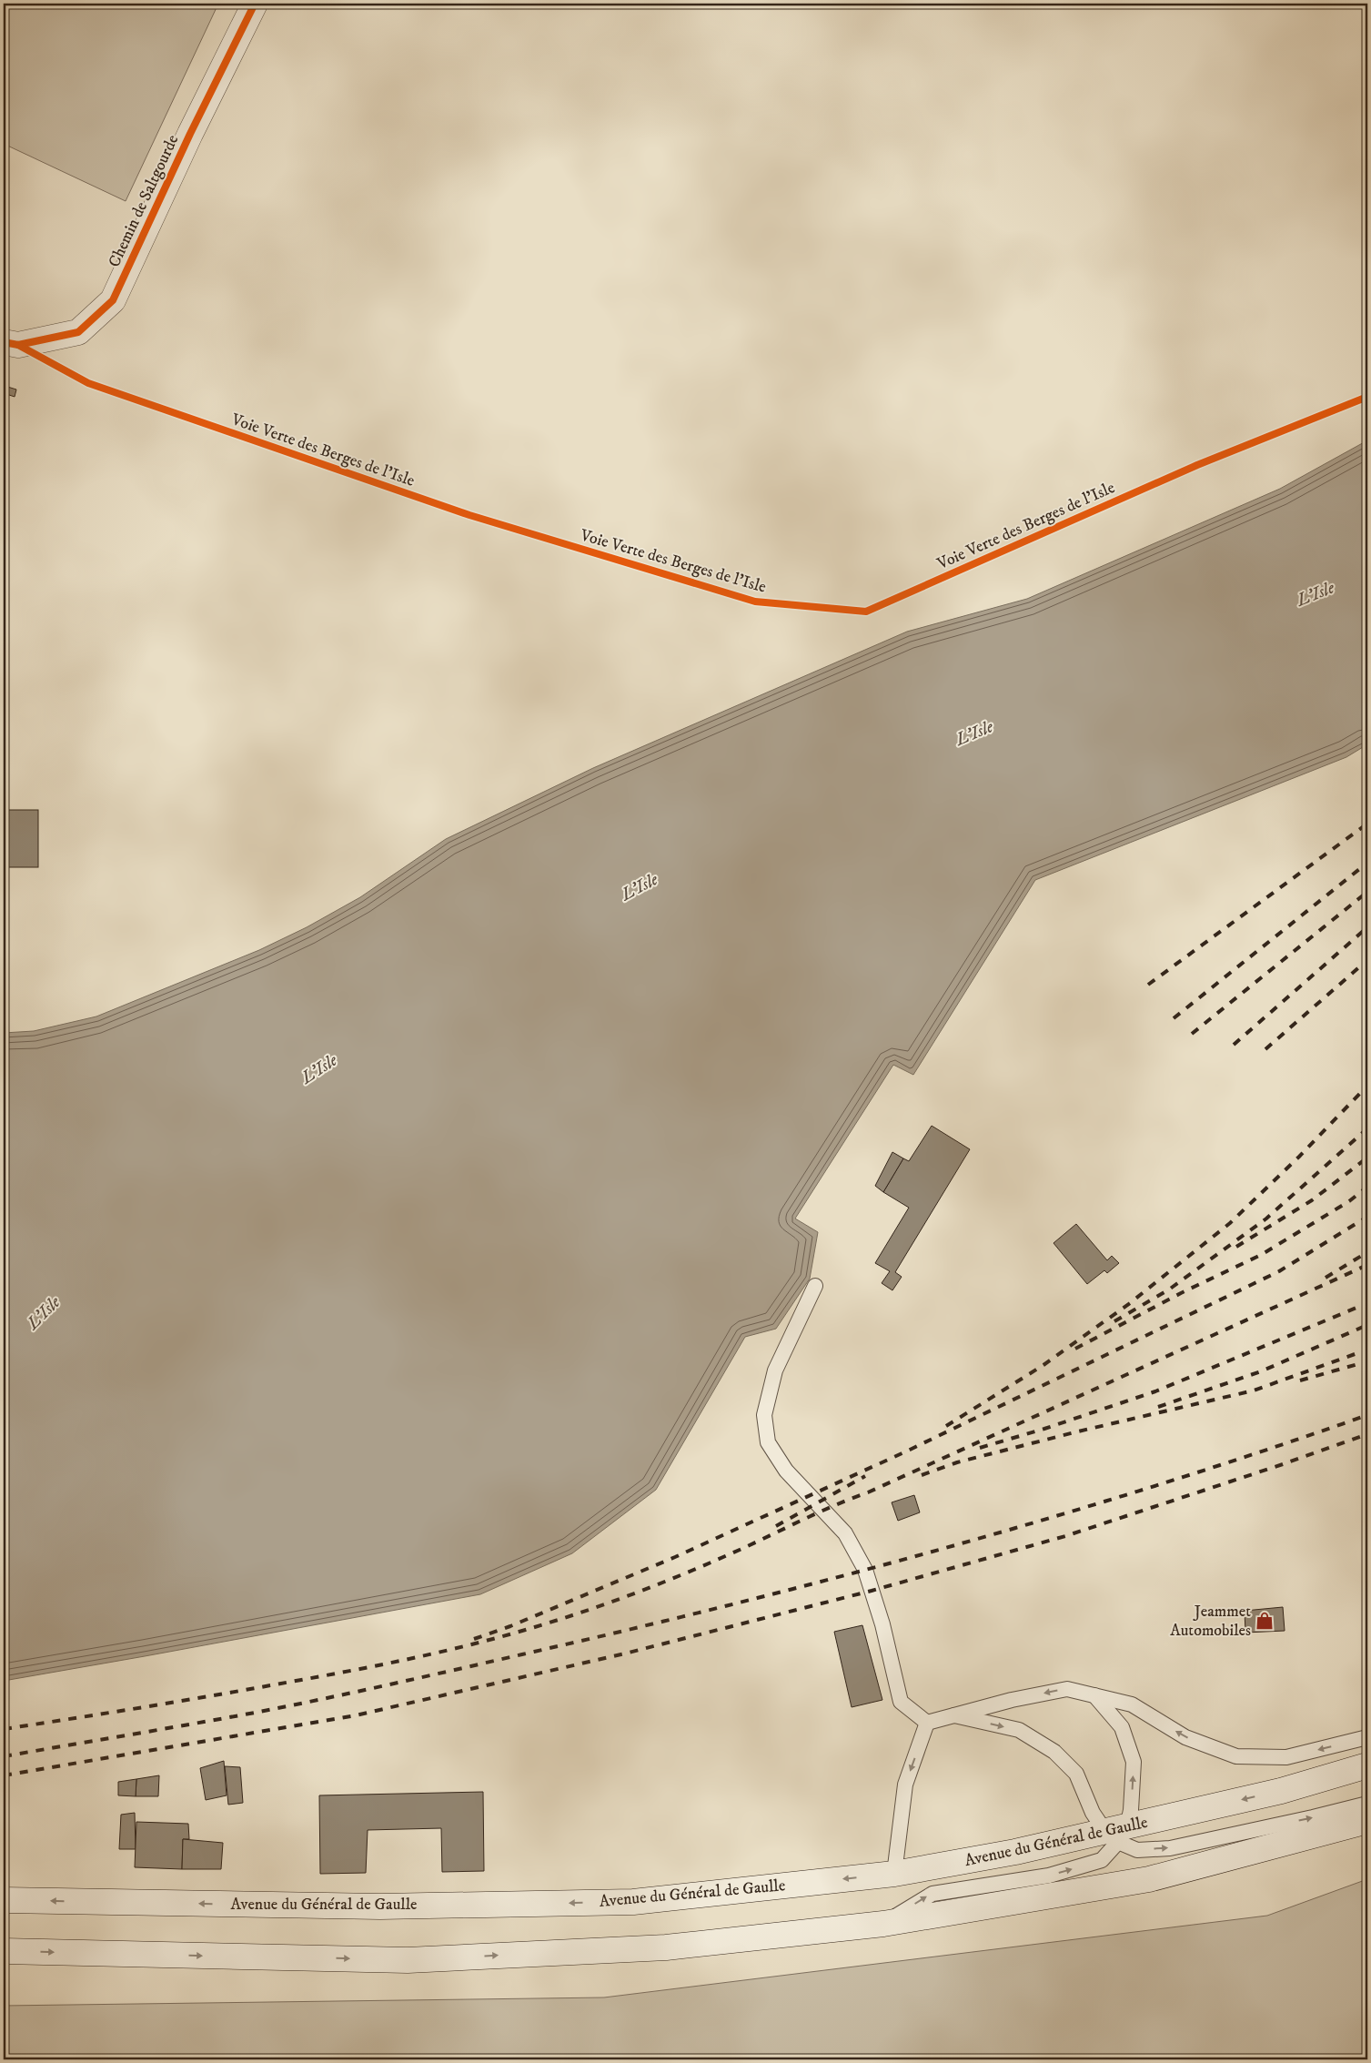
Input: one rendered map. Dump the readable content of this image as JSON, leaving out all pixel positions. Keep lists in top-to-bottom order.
{
  "streets": {
    "main road": ["Chemin de Saltgourde", "Avenue du Général de Gaulle"],
    "cycle path": ["Voie Verte des Berges de l'Isle"]
  },
  "water": ["L'Isle"],
  "places": {
    "shop": ["Jeammet Automobiles"]
  }
}
